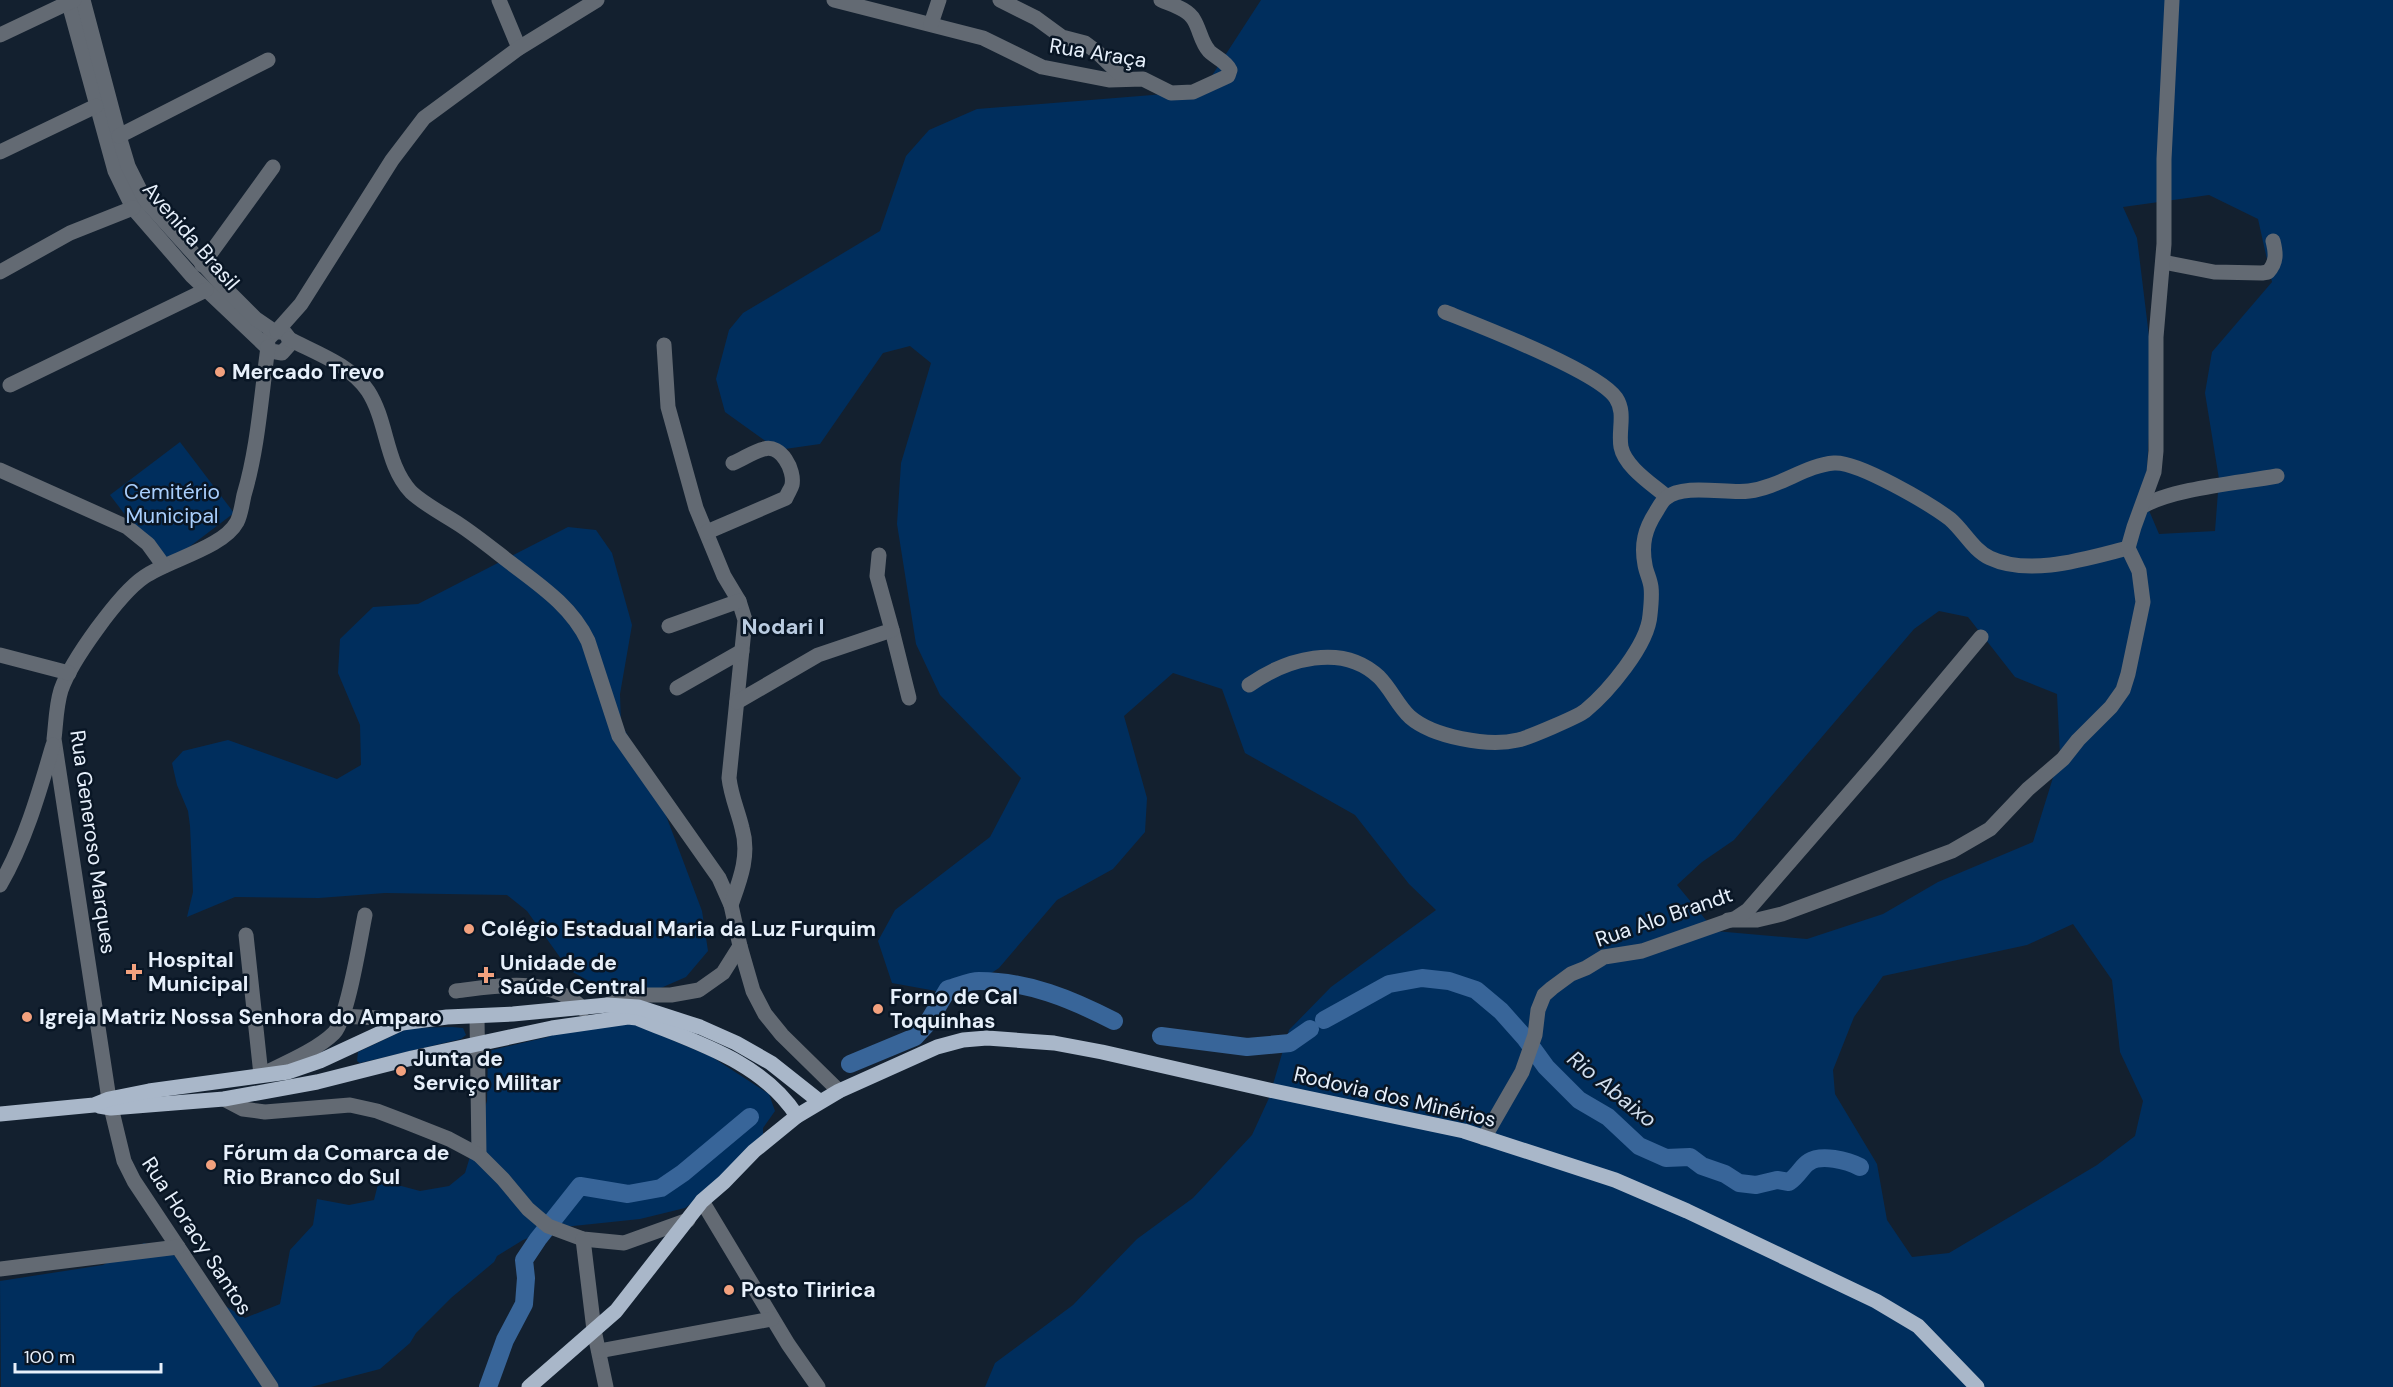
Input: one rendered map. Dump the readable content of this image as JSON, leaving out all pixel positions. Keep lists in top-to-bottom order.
{
  "streets": {
    "main road": ["Rodovia dos Minérios"],
    "street": [
      "Rua Araça",
      "Avenida Brasil",
      "Rua Generoso Marques",
      "Rua Alo Brandt",
      "Rua Horacy Santos"
    ]
  },
  "crossings": [
    ["Avenida Brasil", "Rua Generoso Marques"],
    ["Rua Generoso Marques", "Rua Horacy Santos"],
    ["Rua Alo Brandt", "Rodovia dos Minérios"]
  ],
  "districts": ["Nodari I"],
  "water": ["Rio Abaixo"],
  "parks": ["Cemitério Municipal"],
  "places": {
    "other": [
      "Mercado Trevo",
      "Colégio Estadual Maria da Luz Furquim",
      "Forno de Cal Toquinhas",
      "Igreja Matriz Nossa Senhora do Amparo",
      "Junta de Serviço Militar",
      "Fórum da Comarca de Rio Branco do Sul",
      "Posto Tiririca"
    ],
    "health": ["Hospital Municipal", "Unidade de Saúde Central"]
  },
  "scale_bar": "100 m"
}
